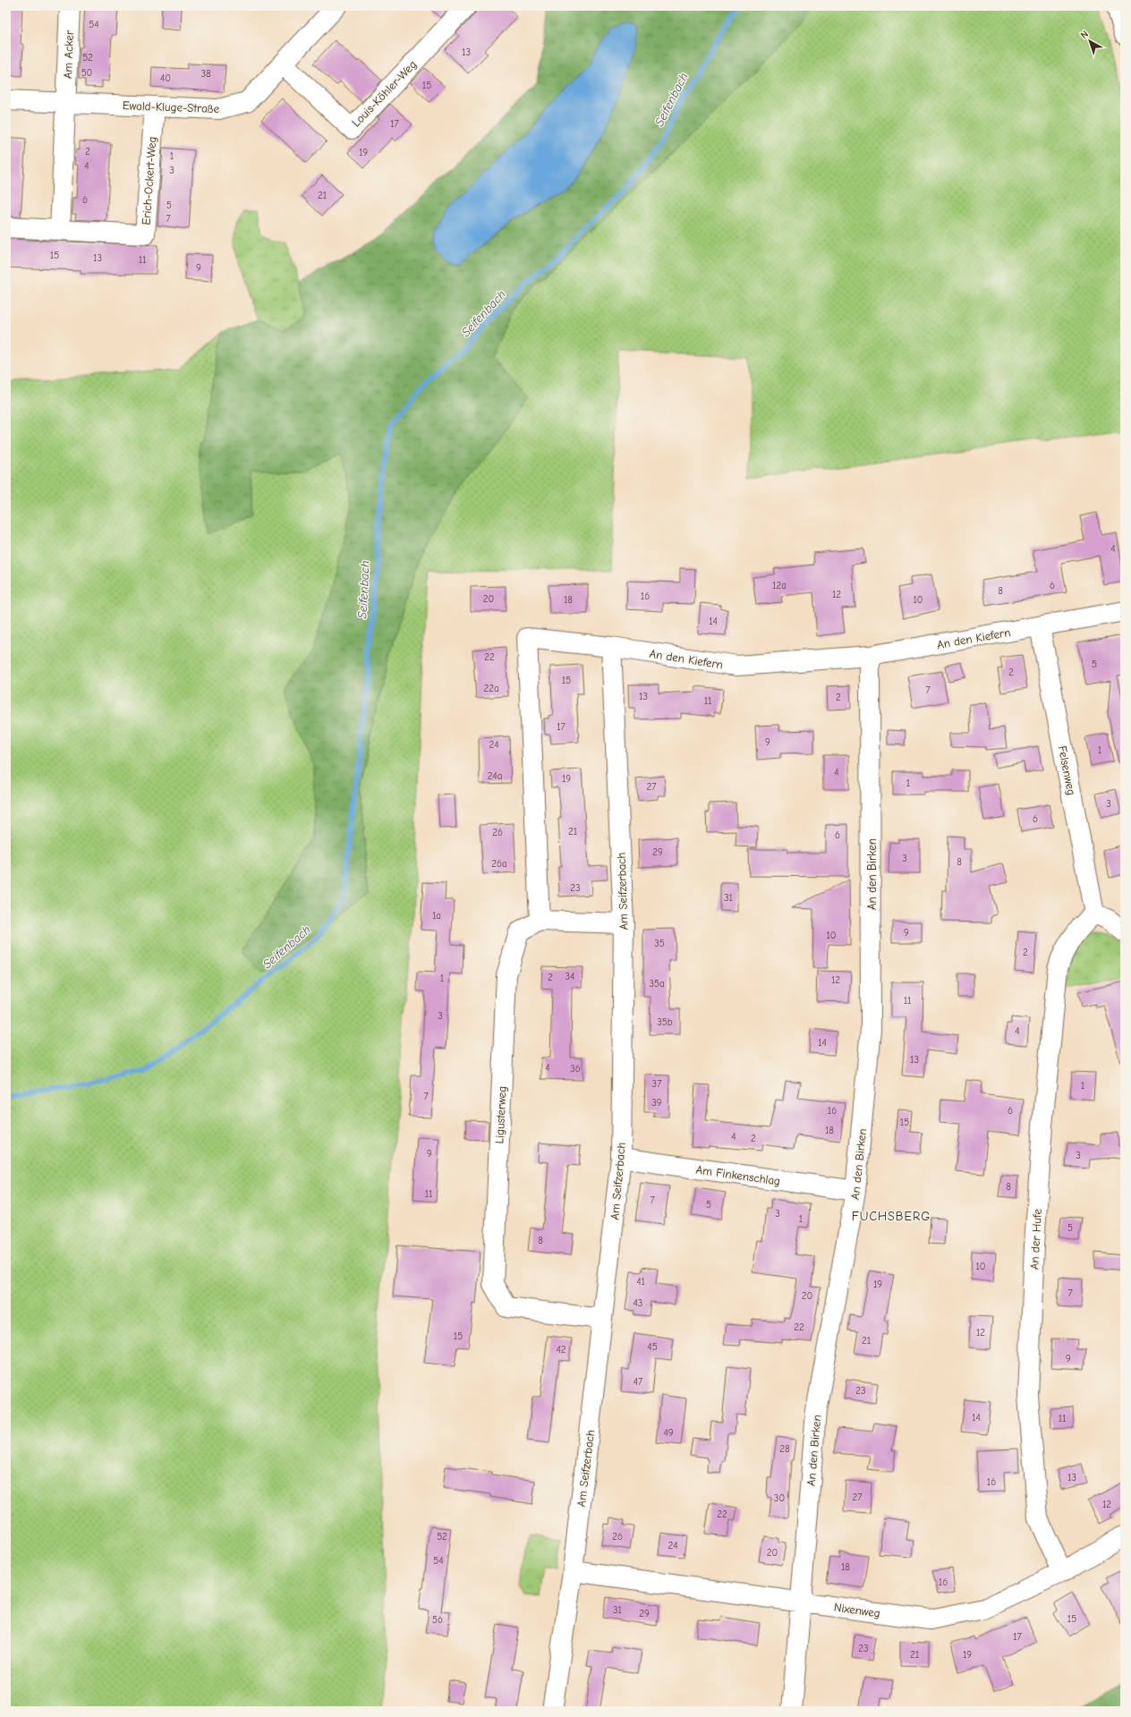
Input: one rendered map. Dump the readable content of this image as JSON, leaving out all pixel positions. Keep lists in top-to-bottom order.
{
  "streets": {
    "street": [
      "Am Acker",
      "Louis-Köhler-Weg",
      "Ewald-Kluge-Straße",
      "Erich-Ockert-Weg",
      "An den Kiefern",
      "Felsenweg",
      "An den Birken",
      "Am Seifzerbach",
      "Ligusterweg",
      "Am Finkenschlag",
      "An der Hufe",
      "Nixenweg"
    ]
  },
  "crossings": [
    ["Am Acker", "Ewald-Kluge-Straße"],
    ["Louis-Köhler-Weg", "Ewald-Kluge-Straße"],
    ["Ewald-Kluge-Straße", "Erich-Ockert-Weg"],
    ["An den Kiefern", "Felsenweg"],
    ["An den Kiefern", "An den Birken"],
    ["An den Kiefern", "Am Seifzerbach"],
    ["An den Kiefern", "Ligusterweg"],
    ["Felsenweg", "An der Hufe"],
    ["An den Birken", "Am Finkenschlag"],
    ["An den Birken", "Nixenweg"],
    ["Am Seifzerbach", "Ligusterweg"],
    ["Am Seifzerbach", "Am Finkenschlag"],
    ["Am Seifzerbach", "Nixenweg"],
    ["An der Hufe", "Nixenweg"]
  ],
  "districts": ["FUCHSBERG"],
  "water": ["Seifenbach"],
  "house_numbers": [
    "54",
    "13",
    "52",
    "50",
    "38",
    "40",
    "15",
    "17",
    "2",
    "19",
    "1",
    "4",
    "3",
    "21",
    "6",
    "5",
    "7",
    "15",
    "13",
    "11",
    "9",
    "4",
    "12a",
    "6",
    "8",
    "12",
    "16",
    "20",
    "18",
    "10",
    "14",
    "22",
    "5",
    "2",
    "15",
    "22a",
    "7",
    "13",
    "2",
    "11",
    "17",
    "9",
    "24",
    "1",
    "4",
    "24a",
    "19",
    "1",
    "27",
    "3",
    "6",
    "21",
    "26",
    "6",
    "29",
    "3",
    "8",
    "26a",
    "23",
    "31",
    "1a",
    "9",
    "10",
    "35",
    "2",
    "34",
    "2",
    "1",
    "12",
    "35a",
    "11",
    "3",
    "35b",
    "4",
    "14",
    "13",
    "4",
    "36",
    "37",
    "1",
    "7",
    "39",
    "16",
    "6",
    "15",
    "18",
    "4",
    "2",
    "9",
    "3",
    "8",
    "11",
    "7",
    "5",
    "3",
    "1",
    "5",
    "8",
    "10",
    "41",
    "19",
    "7",
    "20",
    "43",
    "22",
    "12",
    "15",
    "21",
    "45",
    "42",
    "9",
    "47",
    "23",
    "14",
    "11",
    "49",
    "28",
    "13",
    "16",
    "27",
    "30",
    "12",
    "22",
    "52",
    "26",
    "24",
    "20",
    "54",
    "18",
    "16",
    "31",
    "29",
    "15",
    "56",
    "17",
    "23",
    "21",
    "19"
  ],
  "north": "top left"
}
